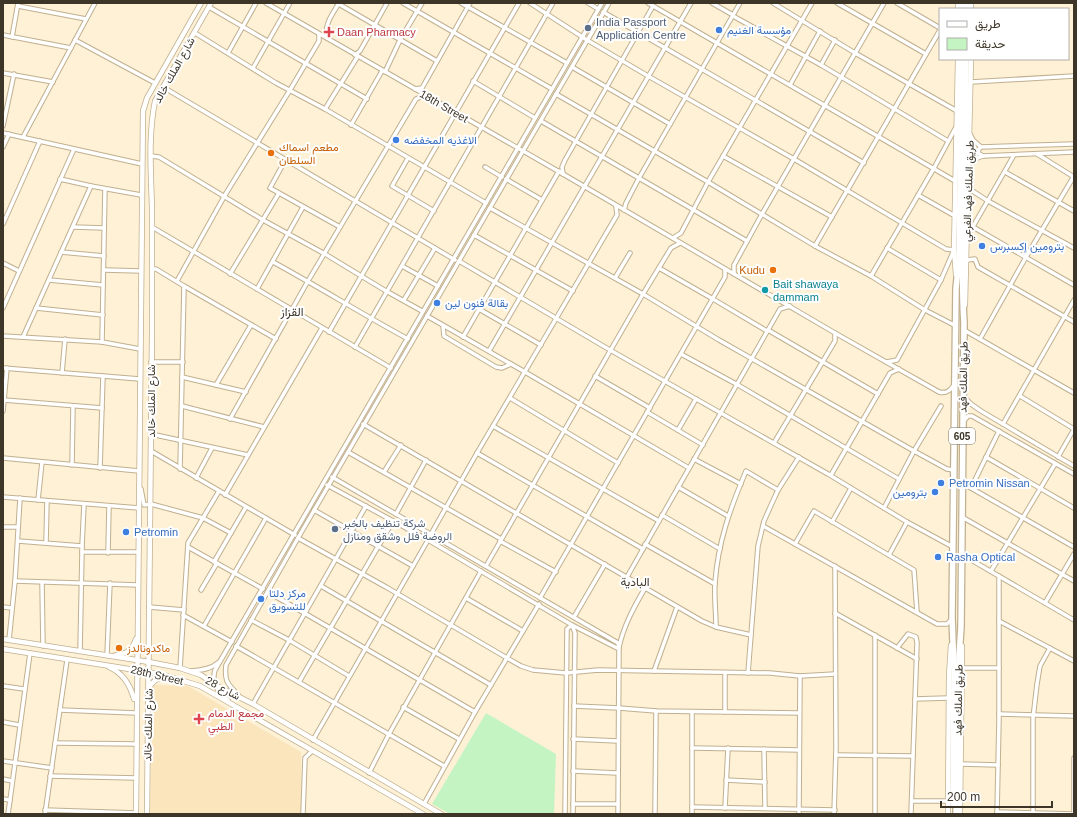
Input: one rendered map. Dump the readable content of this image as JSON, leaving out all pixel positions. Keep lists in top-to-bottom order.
{
  "streets": {
    "highway": ["طريق الملك فهد", "605"],
    "main road": [
      "شارع الملك خالد",
      "طريق الملك فهد الفرعي",
      "28th Street",
      "شارع 28"
    ],
    "street": ["18th Street"]
  },
  "crossings": [
    ["شارع الملك خالد", "28th Street"],
    ["شارع الملك خالد", "شارع 28"],
    ["18th Street", "طريق الملك فهد"],
    ["طريق الملك فهد الفرعي", "طريق الملك فهد"]
  ],
  "districts": ["القزاز", "البادية"],
  "places": {
    "other": [
      "India Passport Application Centre",
      "مؤسسة الغنيم",
      "الاغذيه المخفضه",
      "مطعم اسماك السلطان",
      "بترومين إكسبرس",
      "Kudu",
      "Bait shawaya dammam",
      "بقالة فنون لين",
      "Petromin Nissan",
      "بترومين",
      "شركة تنظيف بالخبر الروضة فلل وشقق ومنازل",
      "Petromin",
      "Rasha Optical",
      "مركز دلتا للتسويق",
      "ماكدونالدز"
    ],
    "health": ["Daan Pharmacy", "مجمع الدمام الطبي"]
  },
  "legend": ["طريق", "حديقة"],
  "scale_bar": "200 m"
}
